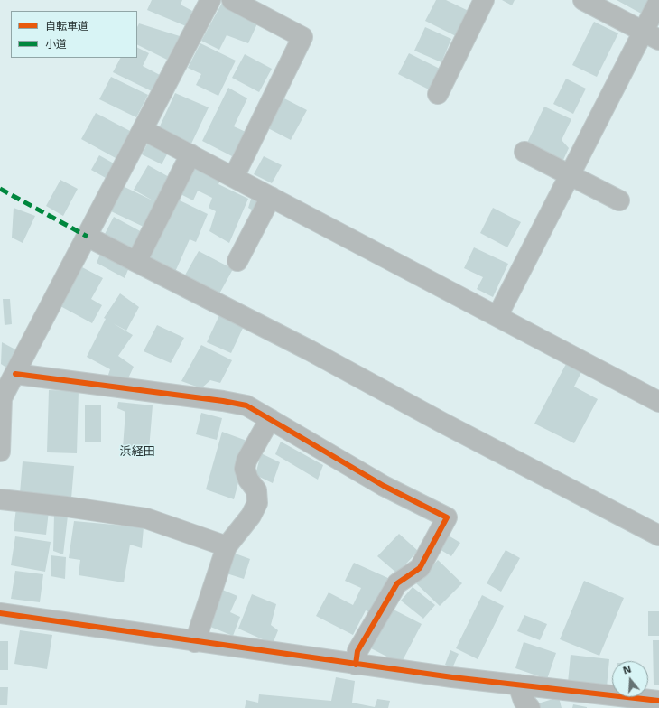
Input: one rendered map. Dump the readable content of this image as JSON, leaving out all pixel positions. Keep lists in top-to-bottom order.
{
  "districts": ["浜経田"],
  "legend": ["自転車道", "小道"],
  "north": "top"
}
